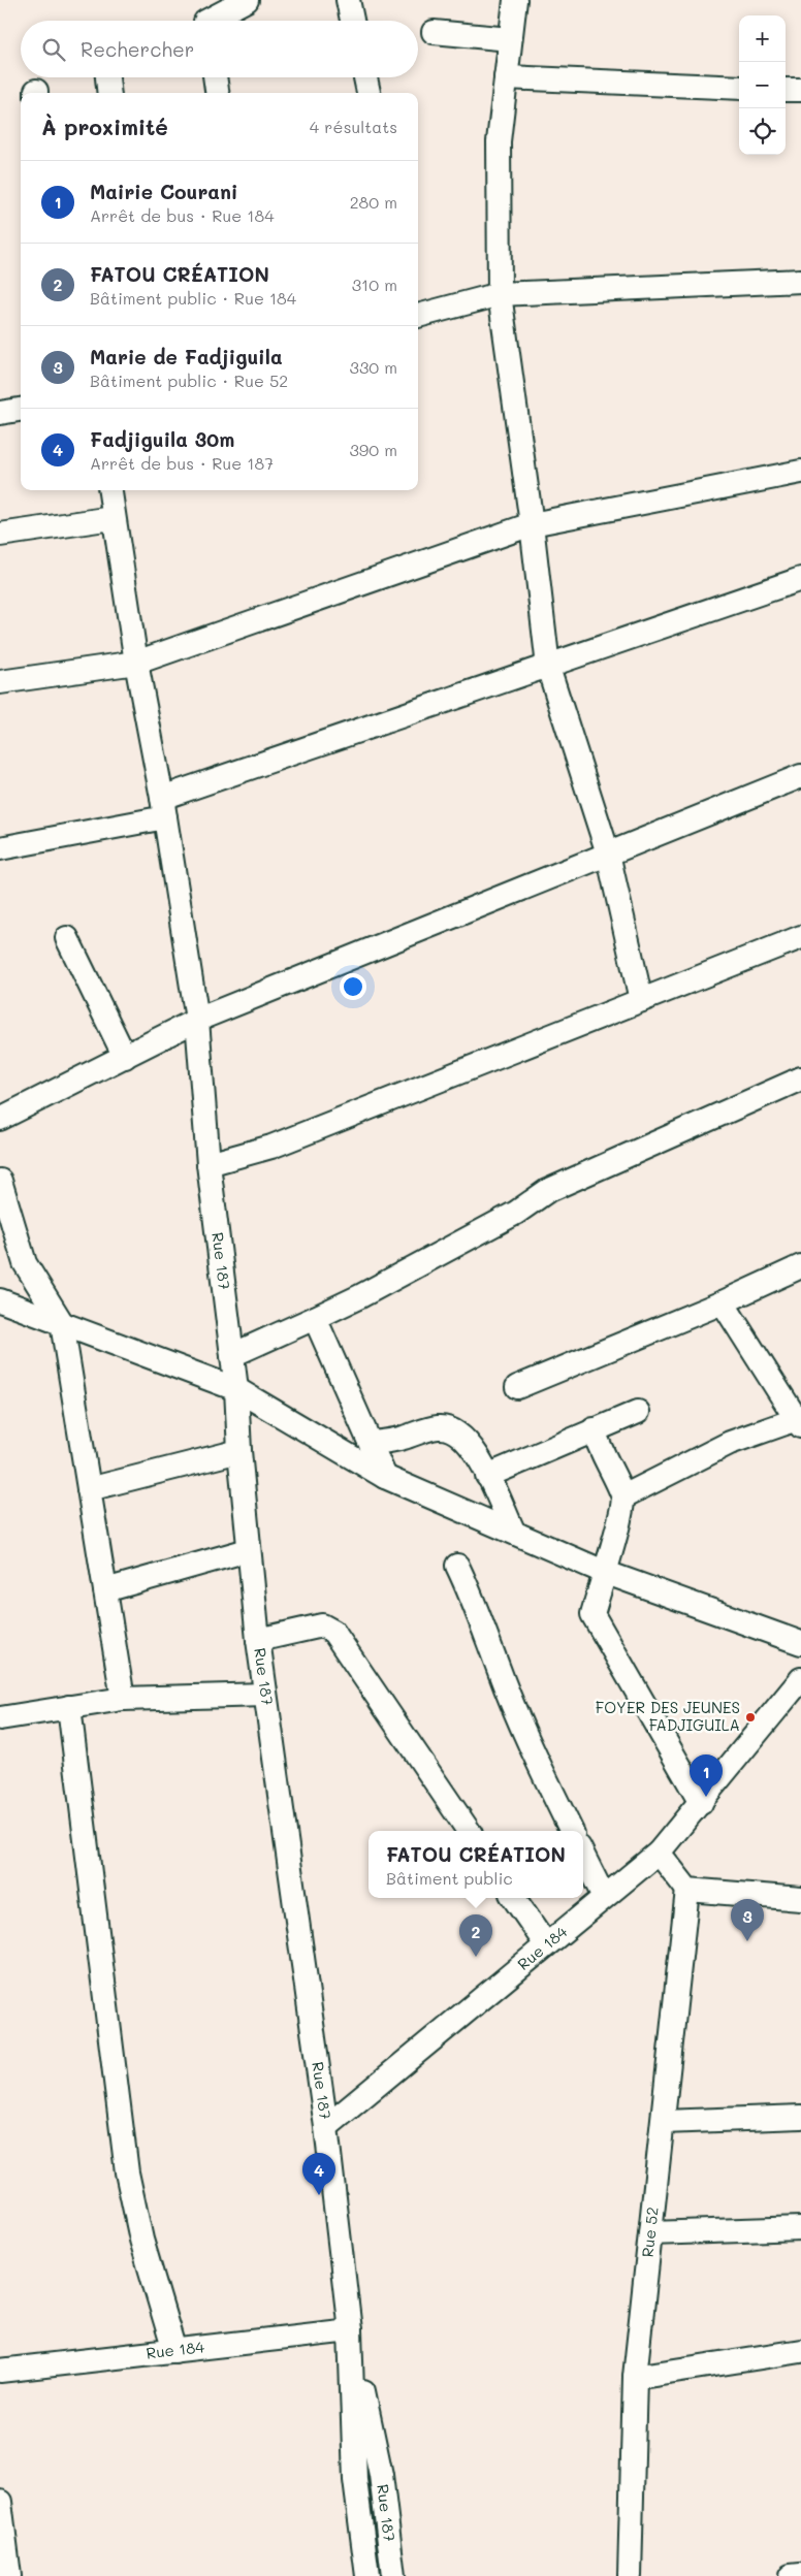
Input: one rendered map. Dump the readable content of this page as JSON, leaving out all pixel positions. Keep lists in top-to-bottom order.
{
  "streets": {
    "street": ["Rue 187", "Rue 184", "Rue 52"]
  },
  "crossings": [
    ["Rue 187", "Rue 184"]
  ],
  "places": ["FOYER DES JEUNES FADJIGUILA"],
  "page": {
    "map_buttons": ["+", "−"],
    "search": "Rechercher",
    "heading": ["À proximité", "4 résultats"],
    "list": [
      {
        "mark": "1",
        "name": "Mairie Courani",
        "note": "Arrêt de bus · Rue 184",
        "value": "280 m"
      },
      {
        "mark": "2",
        "name": "FATOU CRÉATION",
        "note": "Bâtiment public · Rue 184",
        "value": "310 m"
      },
      {
        "mark": "3",
        "name": "Marie de Fadjiguila",
        "note": "Bâtiment public · Rue 52",
        "value": "330 m"
      },
      {
        "mark": "4",
        "name": "Fadjiguila 30m",
        "note": "Arrêt de bus · Rue 187",
        "value": "390 m"
      }
    ],
    "pins": [
      "1",
      "3",
      "2",
      "4"
    ],
    "popup": ["FATOU CRÉATION", "Bâtiment public"]
  }
}
